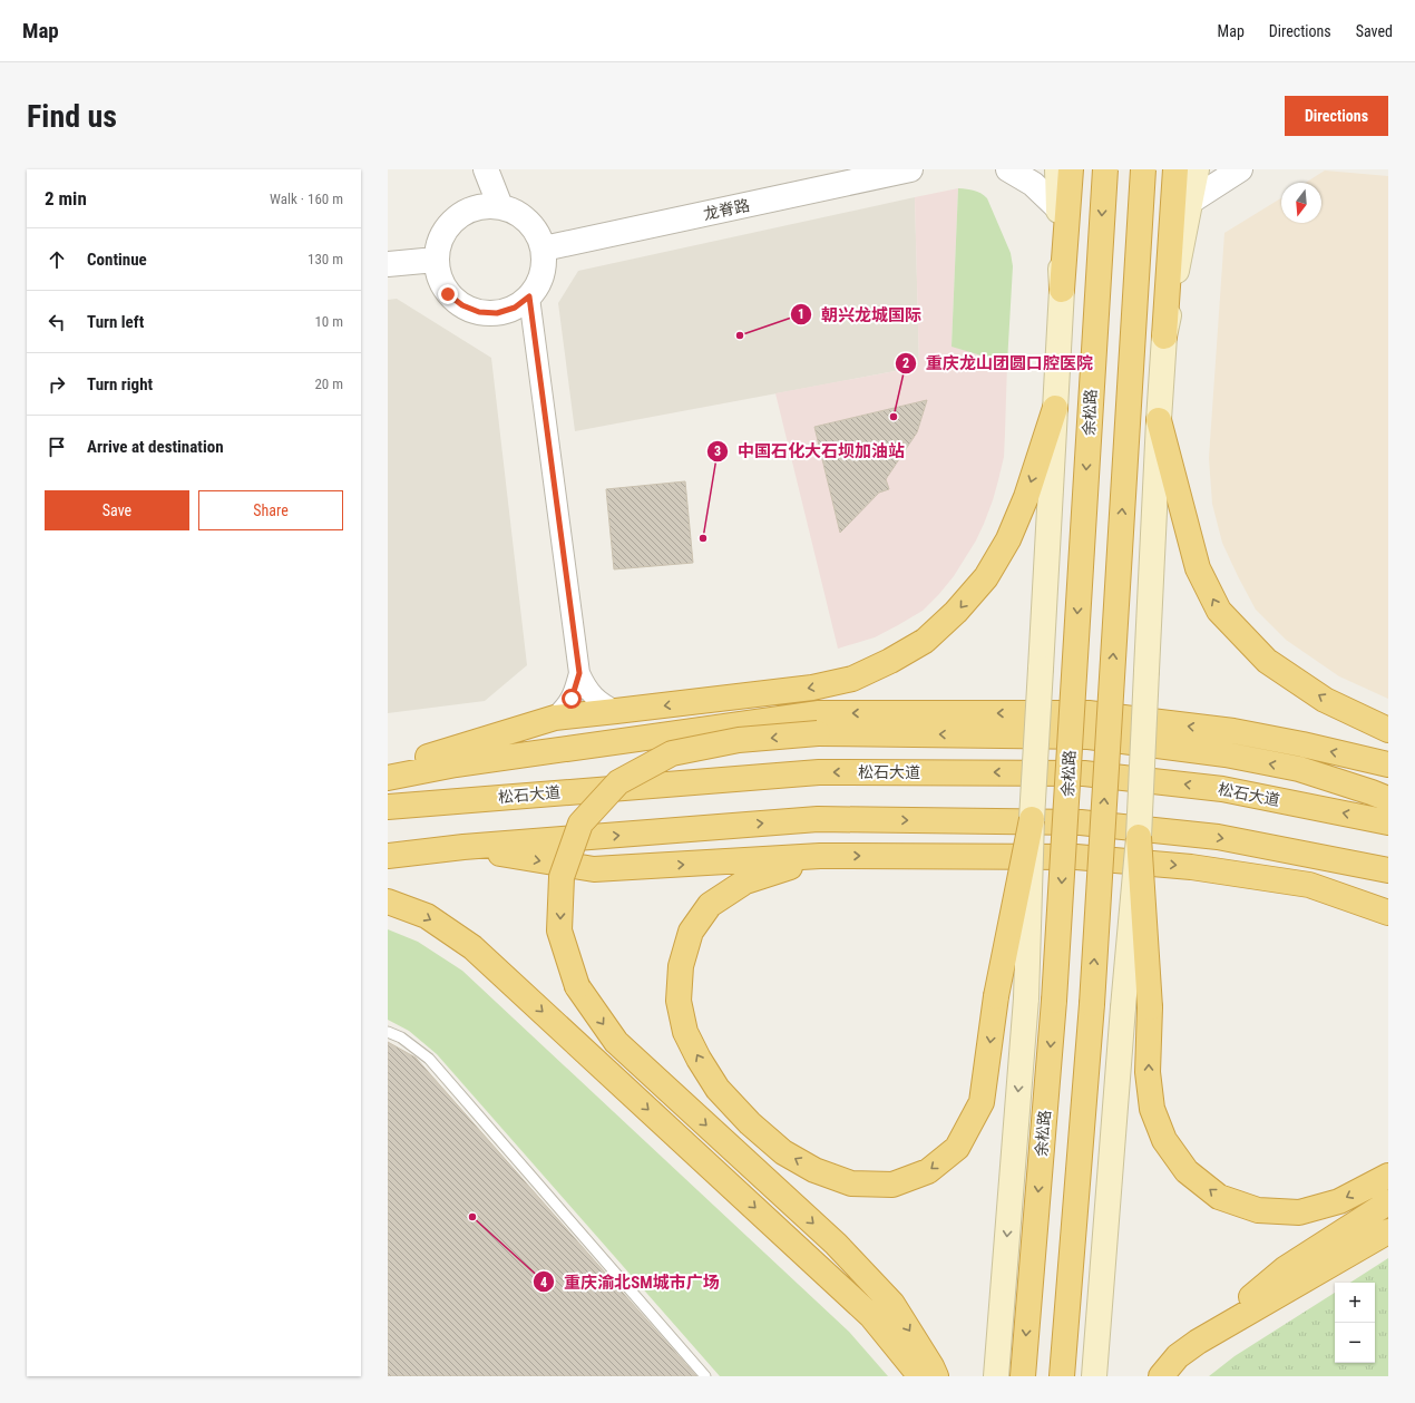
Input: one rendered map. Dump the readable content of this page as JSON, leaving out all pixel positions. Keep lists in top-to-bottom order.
{
  "streets": {
    "highway": ["余松路", "松石大道"],
    "street": ["龙脊路"]
  },
  "places": [
    "朝兴龙城国际",
    "重庆龙山团圆口腔医院",
    "中国石化大石坝加油站",
    "重庆渝北SM城市广场"
  ],
  "north": "bottom",
  "page": {
    "header": "Map",
    "nav": ["Map", "Directions", "Saved"],
    "buttons": [
      "Directions",
      ["Save", "Share"]
    ],
    "title": "Find us",
    "heading": ["2 min", "Walk · 160 m"],
    "list": [
      ["Continue", "130 m"],
      ["Turn left", "10 m"],
      ["Turn right", "20 m"],
      "Arrive at destination"
    ],
    "map_buttons": ["+", "−"]
  }
}
